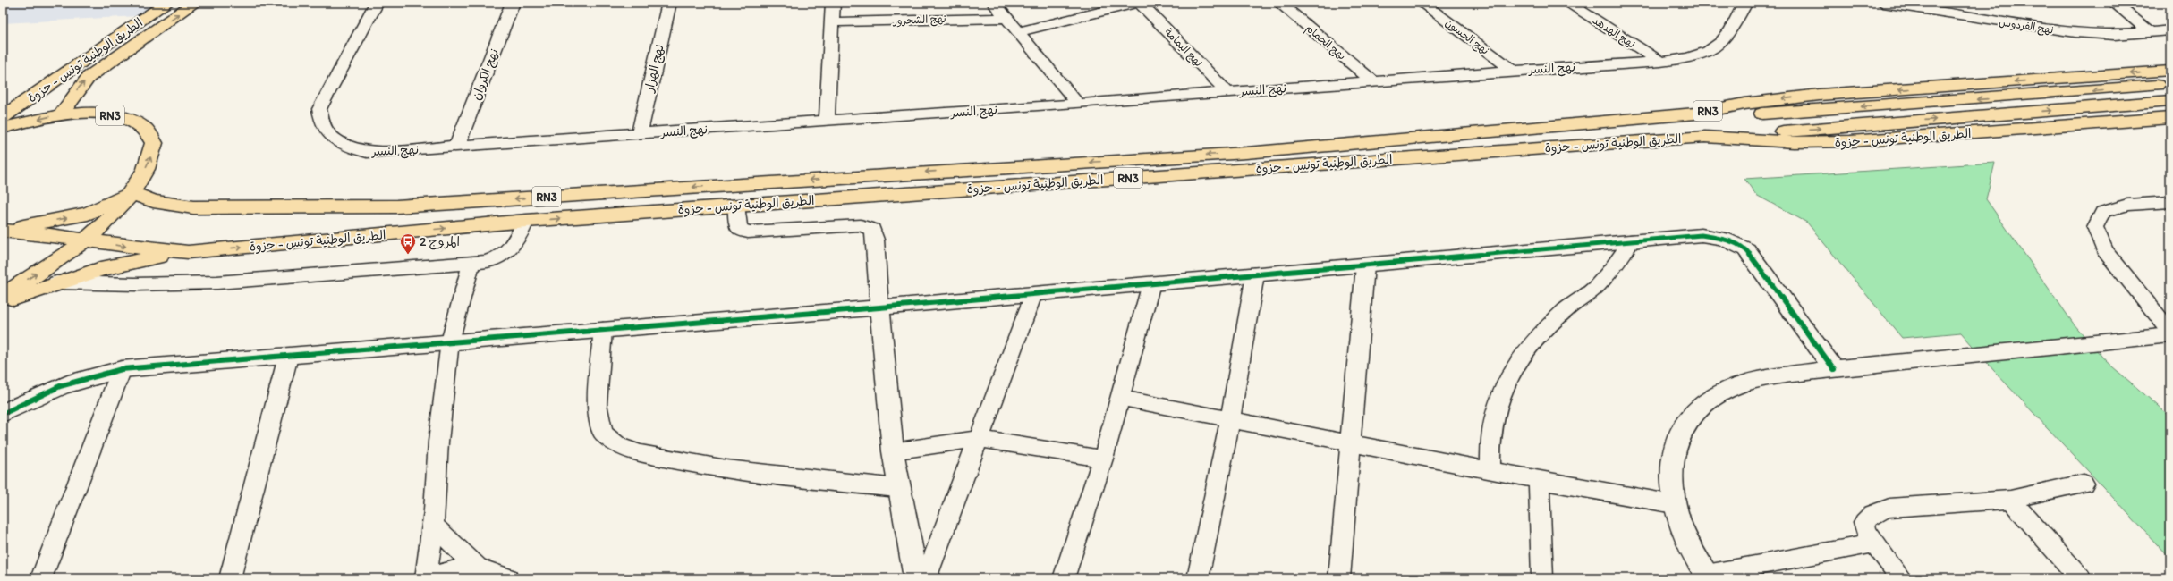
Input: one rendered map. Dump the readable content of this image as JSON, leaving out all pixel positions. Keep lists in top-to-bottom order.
{
  "streets": {
    "highway": ["الطريق الوطنية تونس - حزوة", "RN3"],
    "street": [
      "نهج الشحرور",
      "نهج الفردوس",
      "نهج الهدهد",
      "نهج الحسون",
      "نهج الحمام",
      "نهج اليمامة",
      "نهج الهزار",
      "نهج النسر",
      "نهج الكروان"
    ]
  },
  "crossings": [
    ["نهج الهدهد", "نهج النسر"],
    ["نهج الحسون", "نهج النسر"],
    ["نهج الحمام", "نهج النسر"],
    ["نهج اليمامة", "نهج النسر"],
    ["الطريق الوطنية تونس - حزوة", "RN3"],
    ["نهج الهزار", "نهج النسر"],
    ["نهج النسر", "نهج الكروان"]
  ],
  "places": {
    "bus stop": ["المروج 2"]
  }
}
